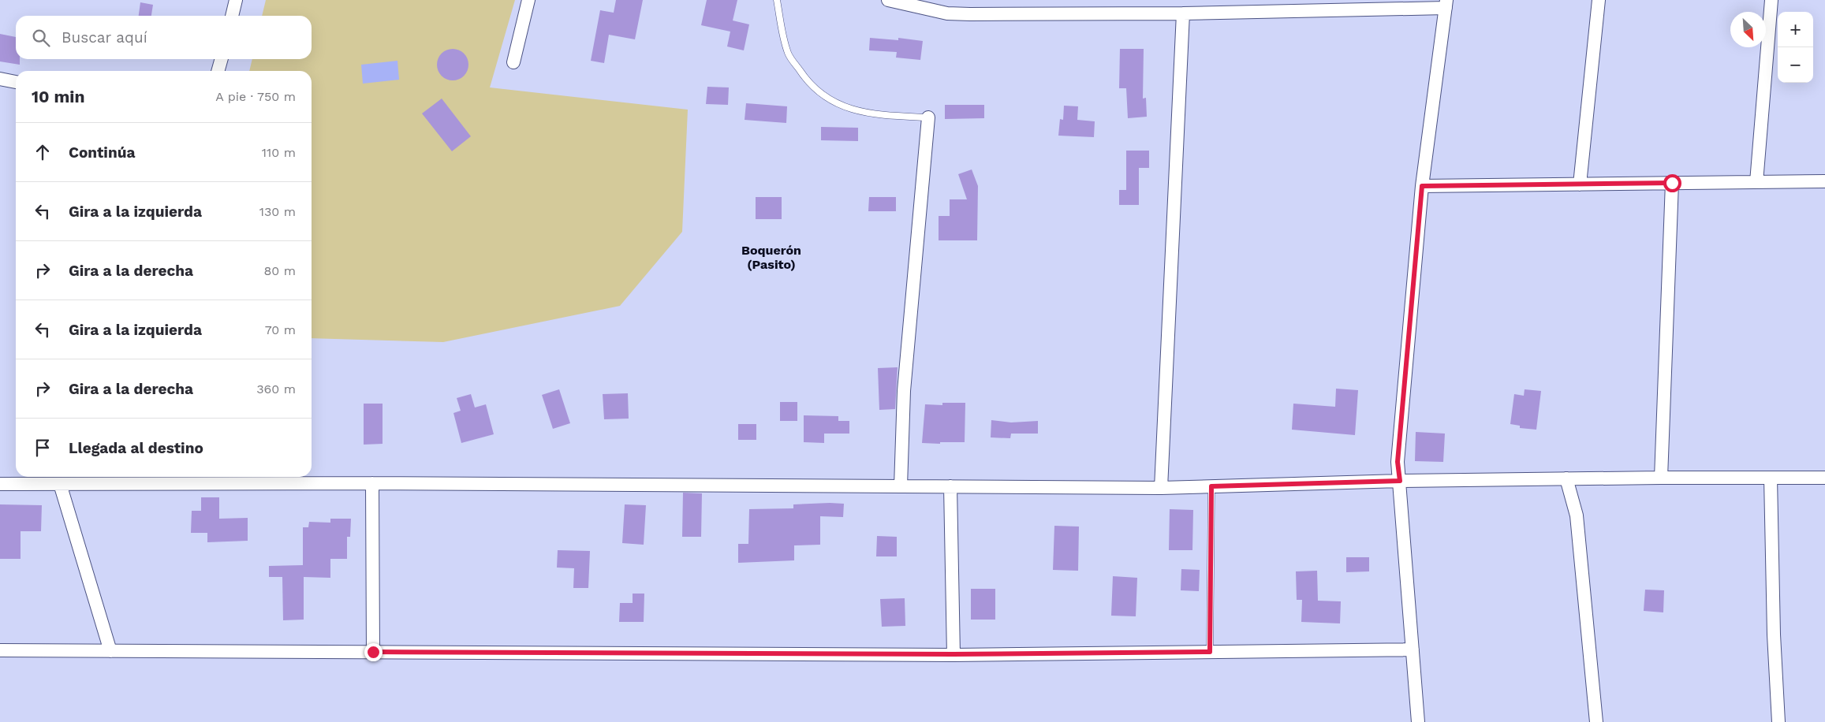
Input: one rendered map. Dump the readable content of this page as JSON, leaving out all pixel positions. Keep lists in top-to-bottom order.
{
  "districts": ["Boquerón (Pasito)"],
  "north": "bottom right",
  "page": {
    "map_buttons": ["+", "−"],
    "search": "Buscar aquí",
    "heading": ["10 min", "A pie · 750 m"],
    "list": [
      ["Continúa", "110 m"],
      ["Gira a la izquierda", "130 m"],
      ["Gira a la derecha", "80 m"],
      ["Gira a la izquierda", "70 m"],
      ["Gira a la derecha", "360 m"],
      "Llegada al destino"
    ]
  }
}
